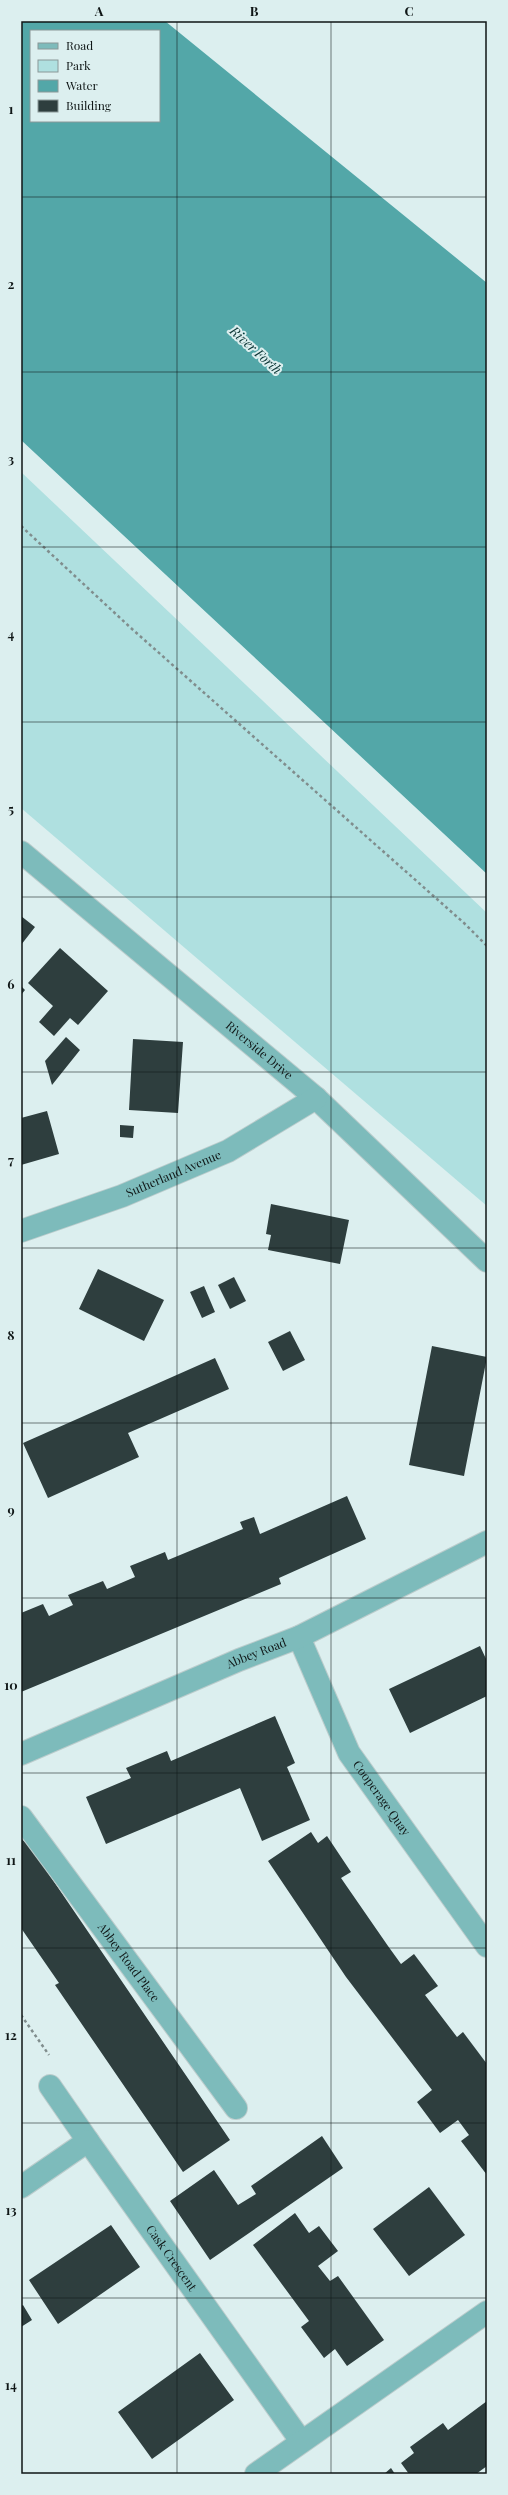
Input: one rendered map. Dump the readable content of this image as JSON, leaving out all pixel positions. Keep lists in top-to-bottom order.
{
  "streets": {
    "street": [
      "Riverside Drive",
      "Sutherland Avenue",
      "Abbey Road",
      "Cooperage Quay",
      "Abbey Road Place",
      "Cask Crescent"
    ]
  },
  "crossings": [
    ["Riverside Drive", "Sutherland Avenue"],
    ["Abbey Road", "Cooperage Quay"]
  ],
  "water": ["River Forth"],
  "legend": [
    "Road",
    "Park",
    "Water",
    "Building"
  ],
  "grid": {
    "columns": ["A", "B", "C"],
    "rows": [
      "1",
      "2",
      "3",
      "4",
      "5",
      "6",
      "7",
      "8",
      "9",
      "10",
      "11",
      "12",
      "13",
      "14"
    ]
  }
}
